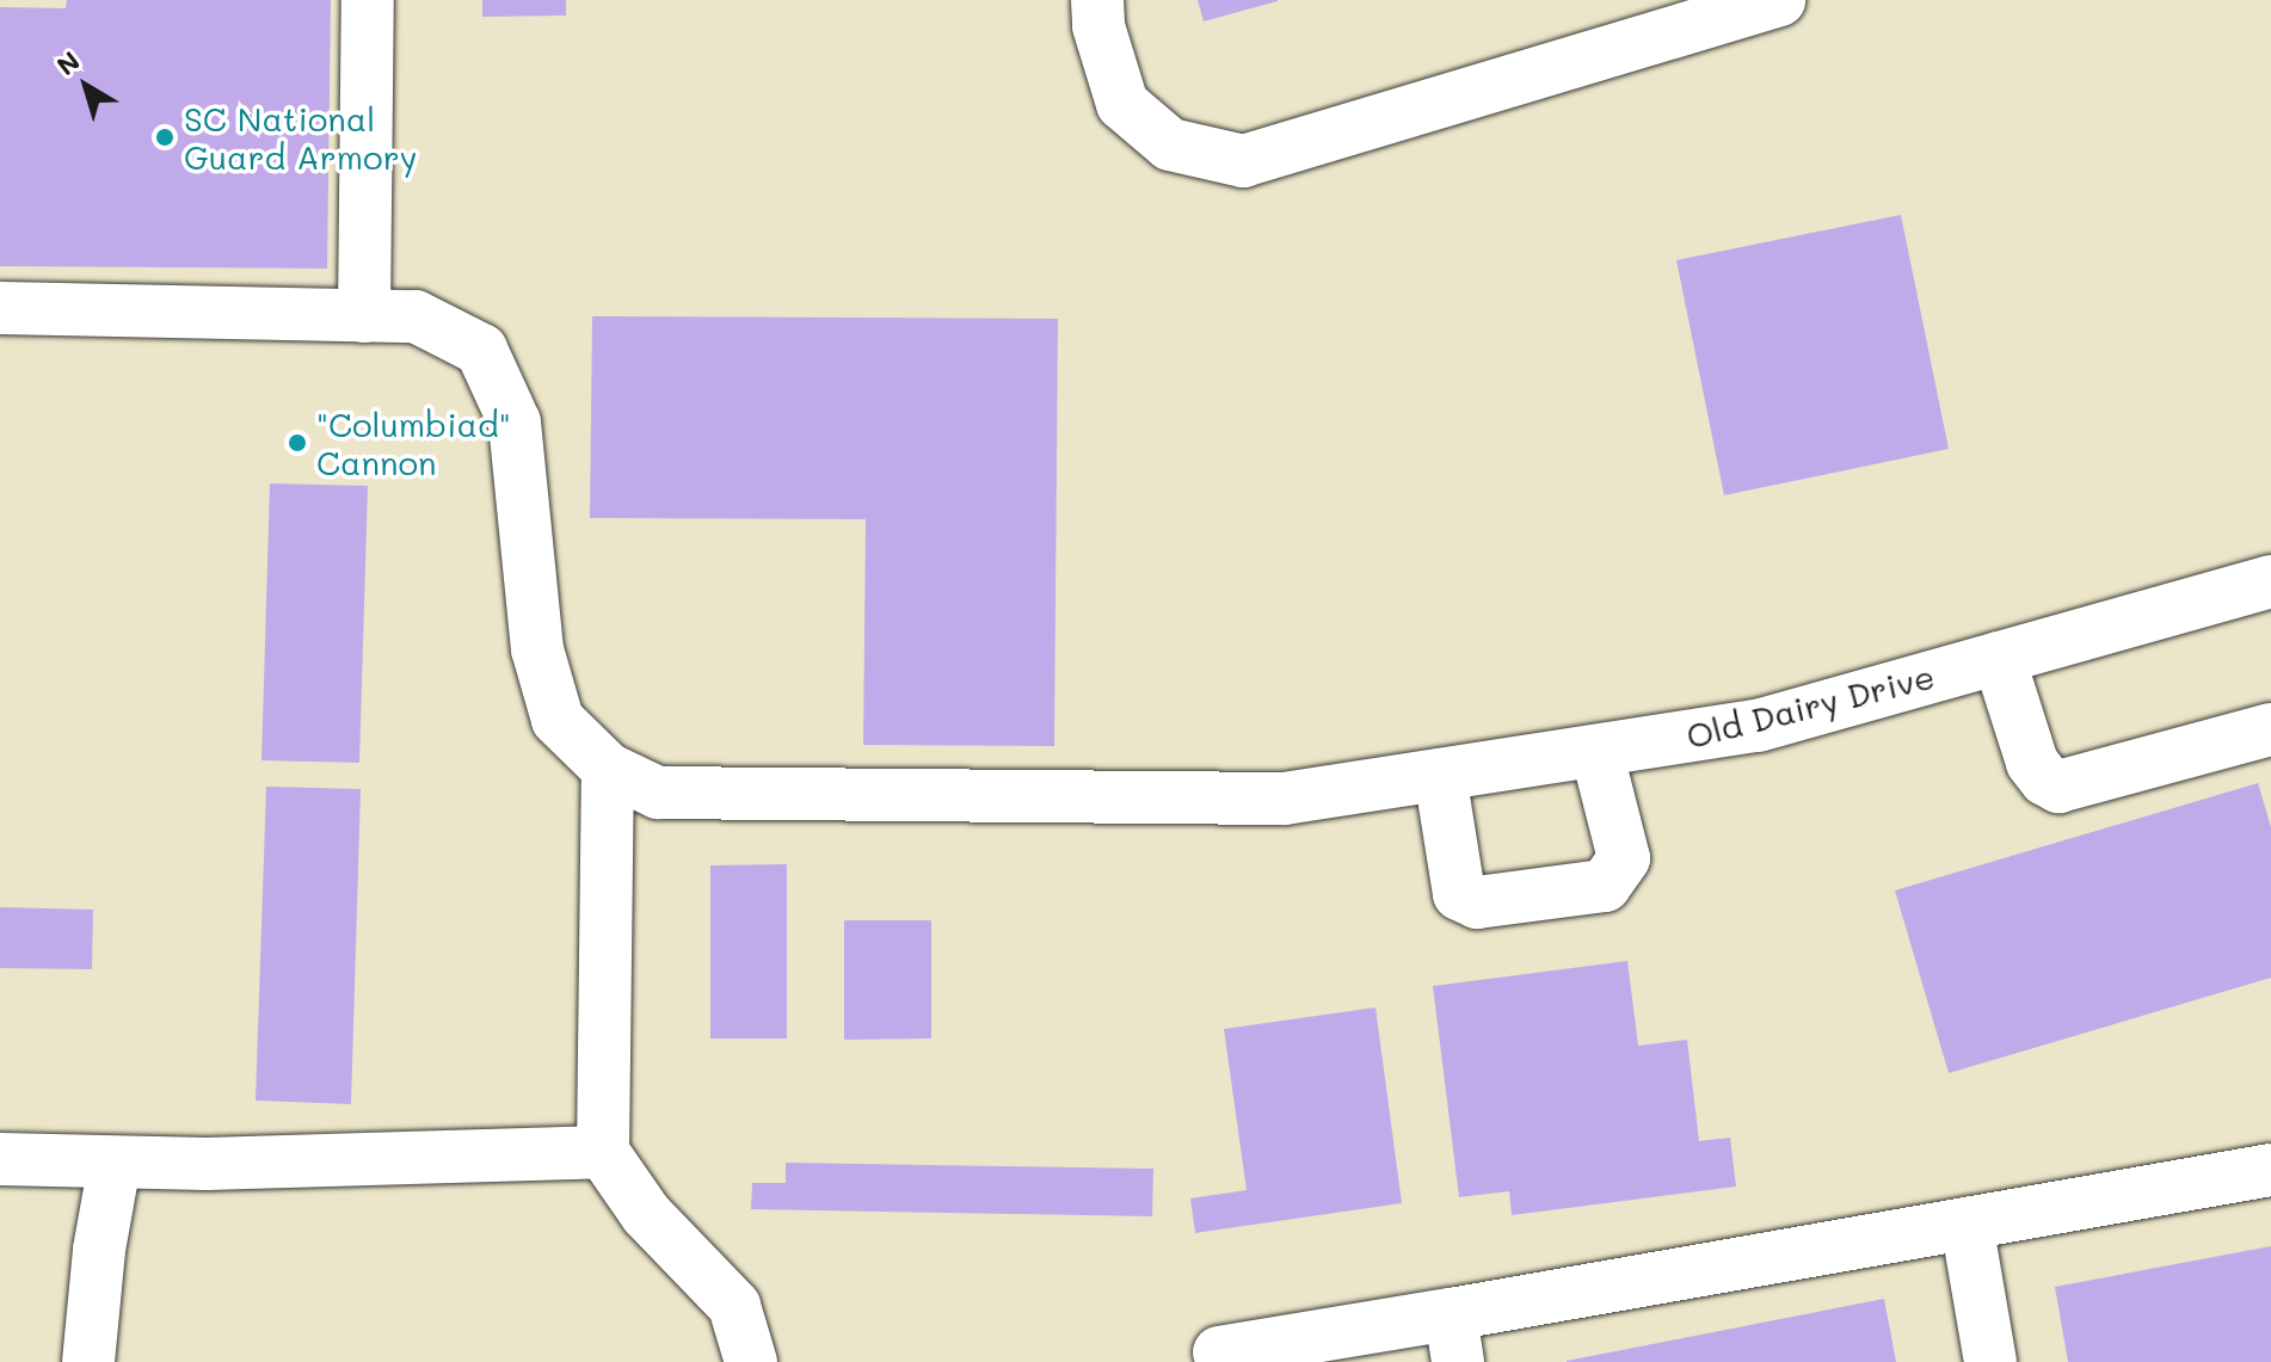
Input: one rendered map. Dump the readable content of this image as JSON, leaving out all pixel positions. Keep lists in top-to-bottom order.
{
  "streets": {
    "street": ["Old Dairy Drive"]
  },
  "places": ["SC National Guard Armory", "\"Columbiad\" Cannon"],
  "north": "top left"
}
